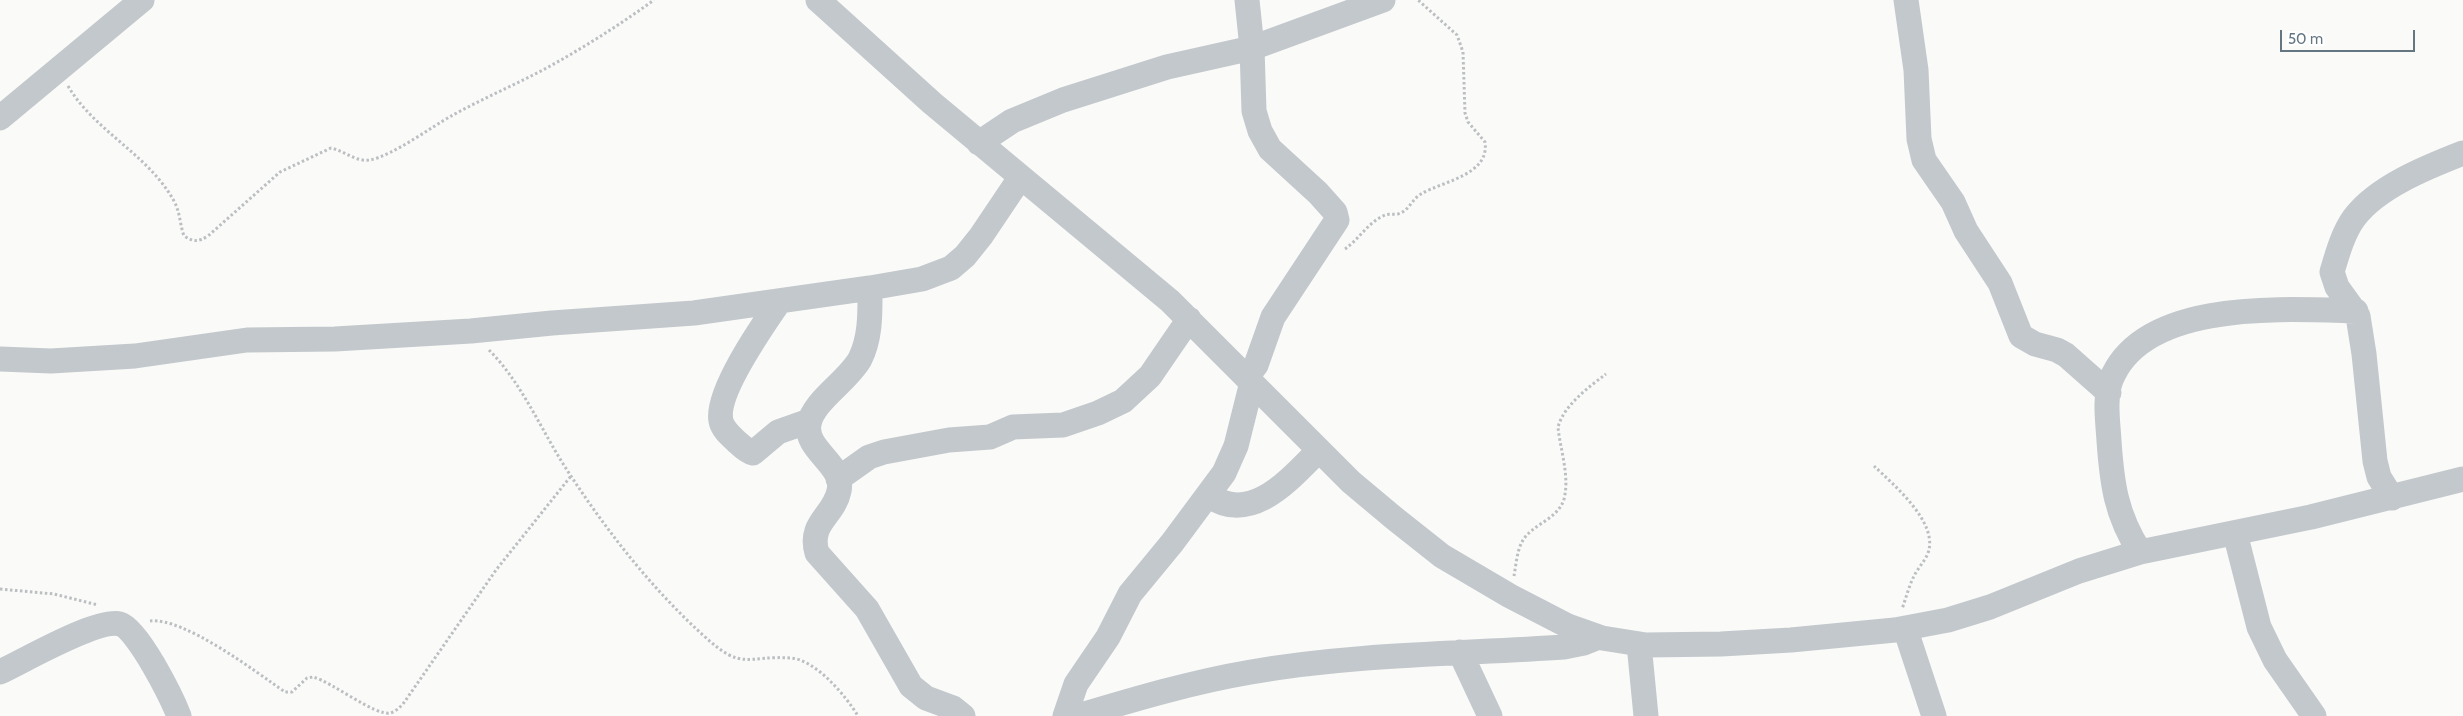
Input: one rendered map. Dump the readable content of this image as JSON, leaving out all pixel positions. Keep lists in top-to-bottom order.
{
  "scale_bar": "50 m"
}
